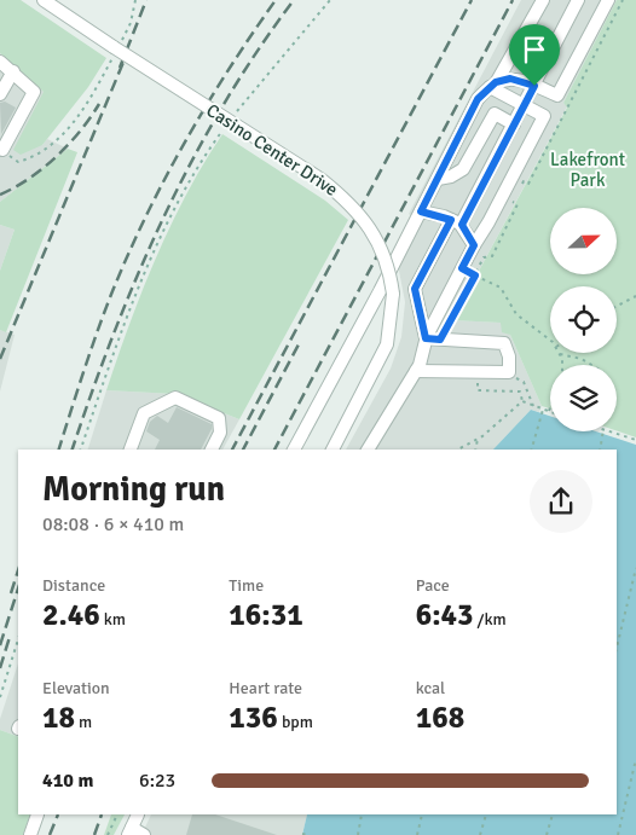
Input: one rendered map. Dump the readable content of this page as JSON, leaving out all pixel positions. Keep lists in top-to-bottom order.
{
  "streets": {
    "street": ["Casino Center Drive"]
  },
  "parks": ["Lakefront Park"],
  "north": "right",
  "page": {
    "heading": ["Morning run", "08:08 · 6 × 410 m"],
    "stats": [
      ["Distance", "2.46 km"],
      ["Time", "16:31"],
      ["Pace", "6:43 /km"],
      ["Elevation", "18 m"],
      ["Heart rate", "136 bpm"],
      ["kcal", "168"]
    ],
    "list": [
      {
        "name": "410 m",
        "note": "6:23"
      }
    ]
  }
}
